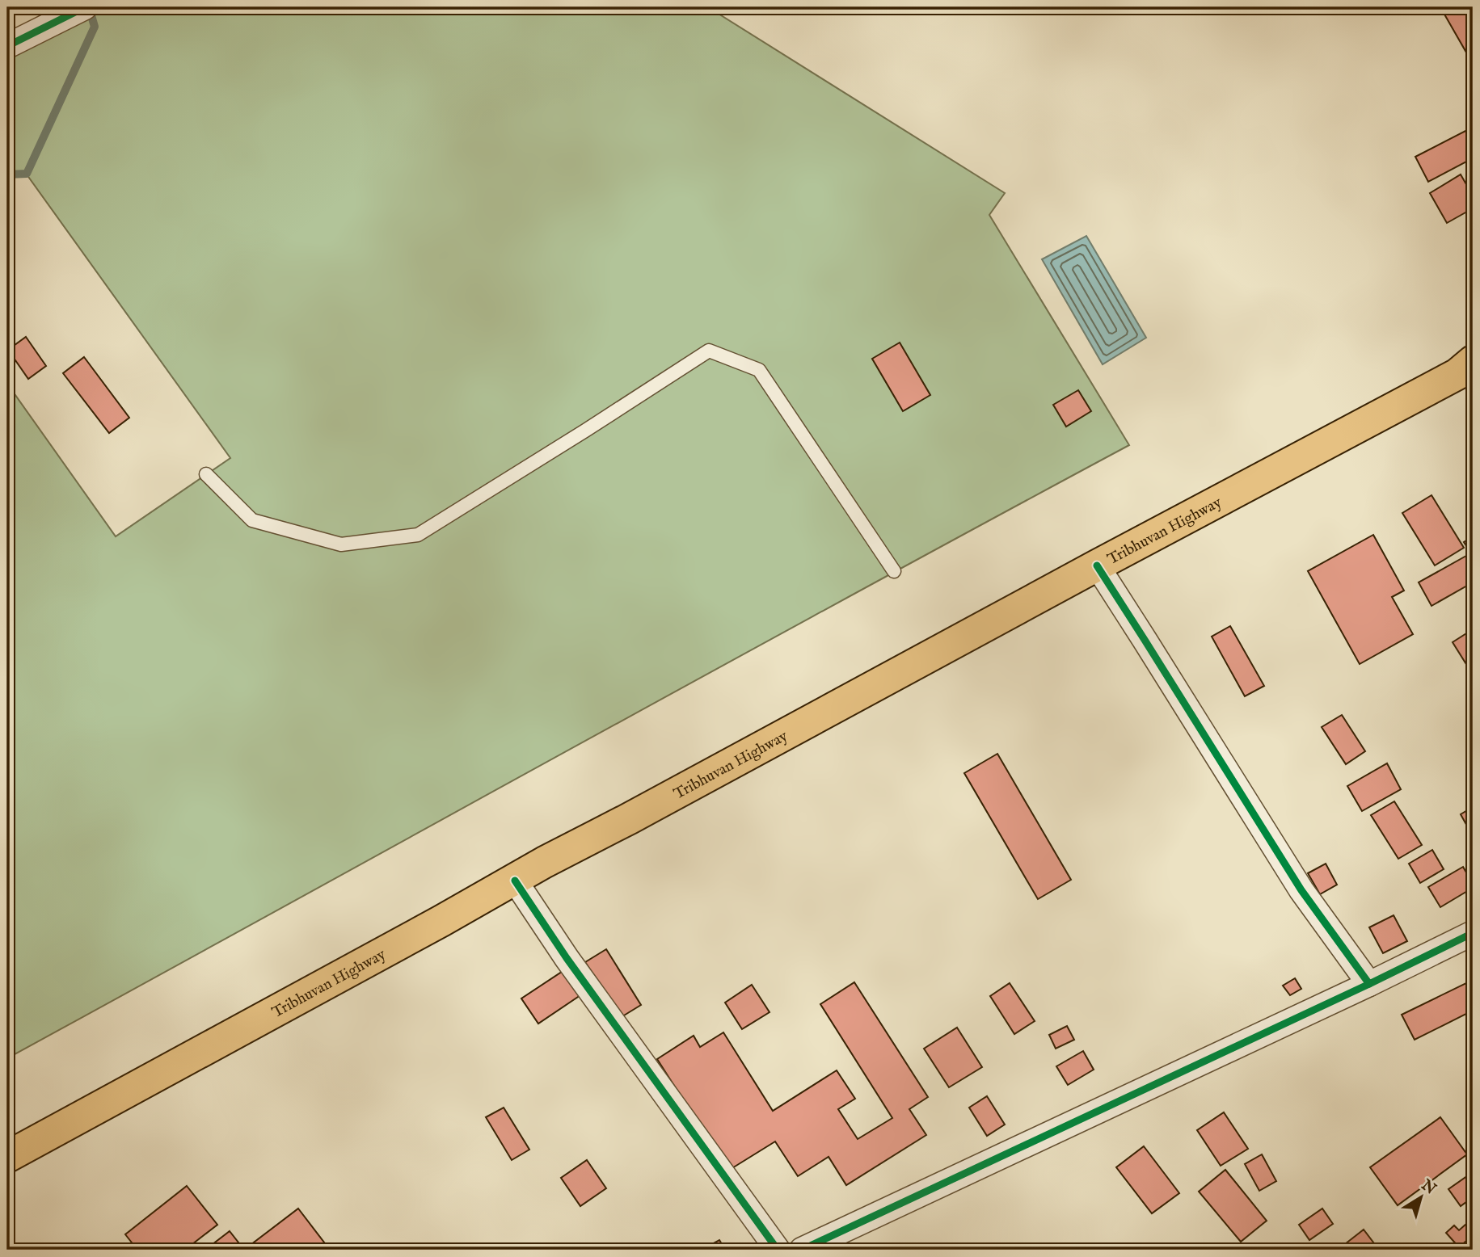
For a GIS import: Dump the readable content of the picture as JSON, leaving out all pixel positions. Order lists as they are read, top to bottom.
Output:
{
  "streets": {
    "highway": ["Tribhuvan Highway"]
  },
  "north": "top right"
}
